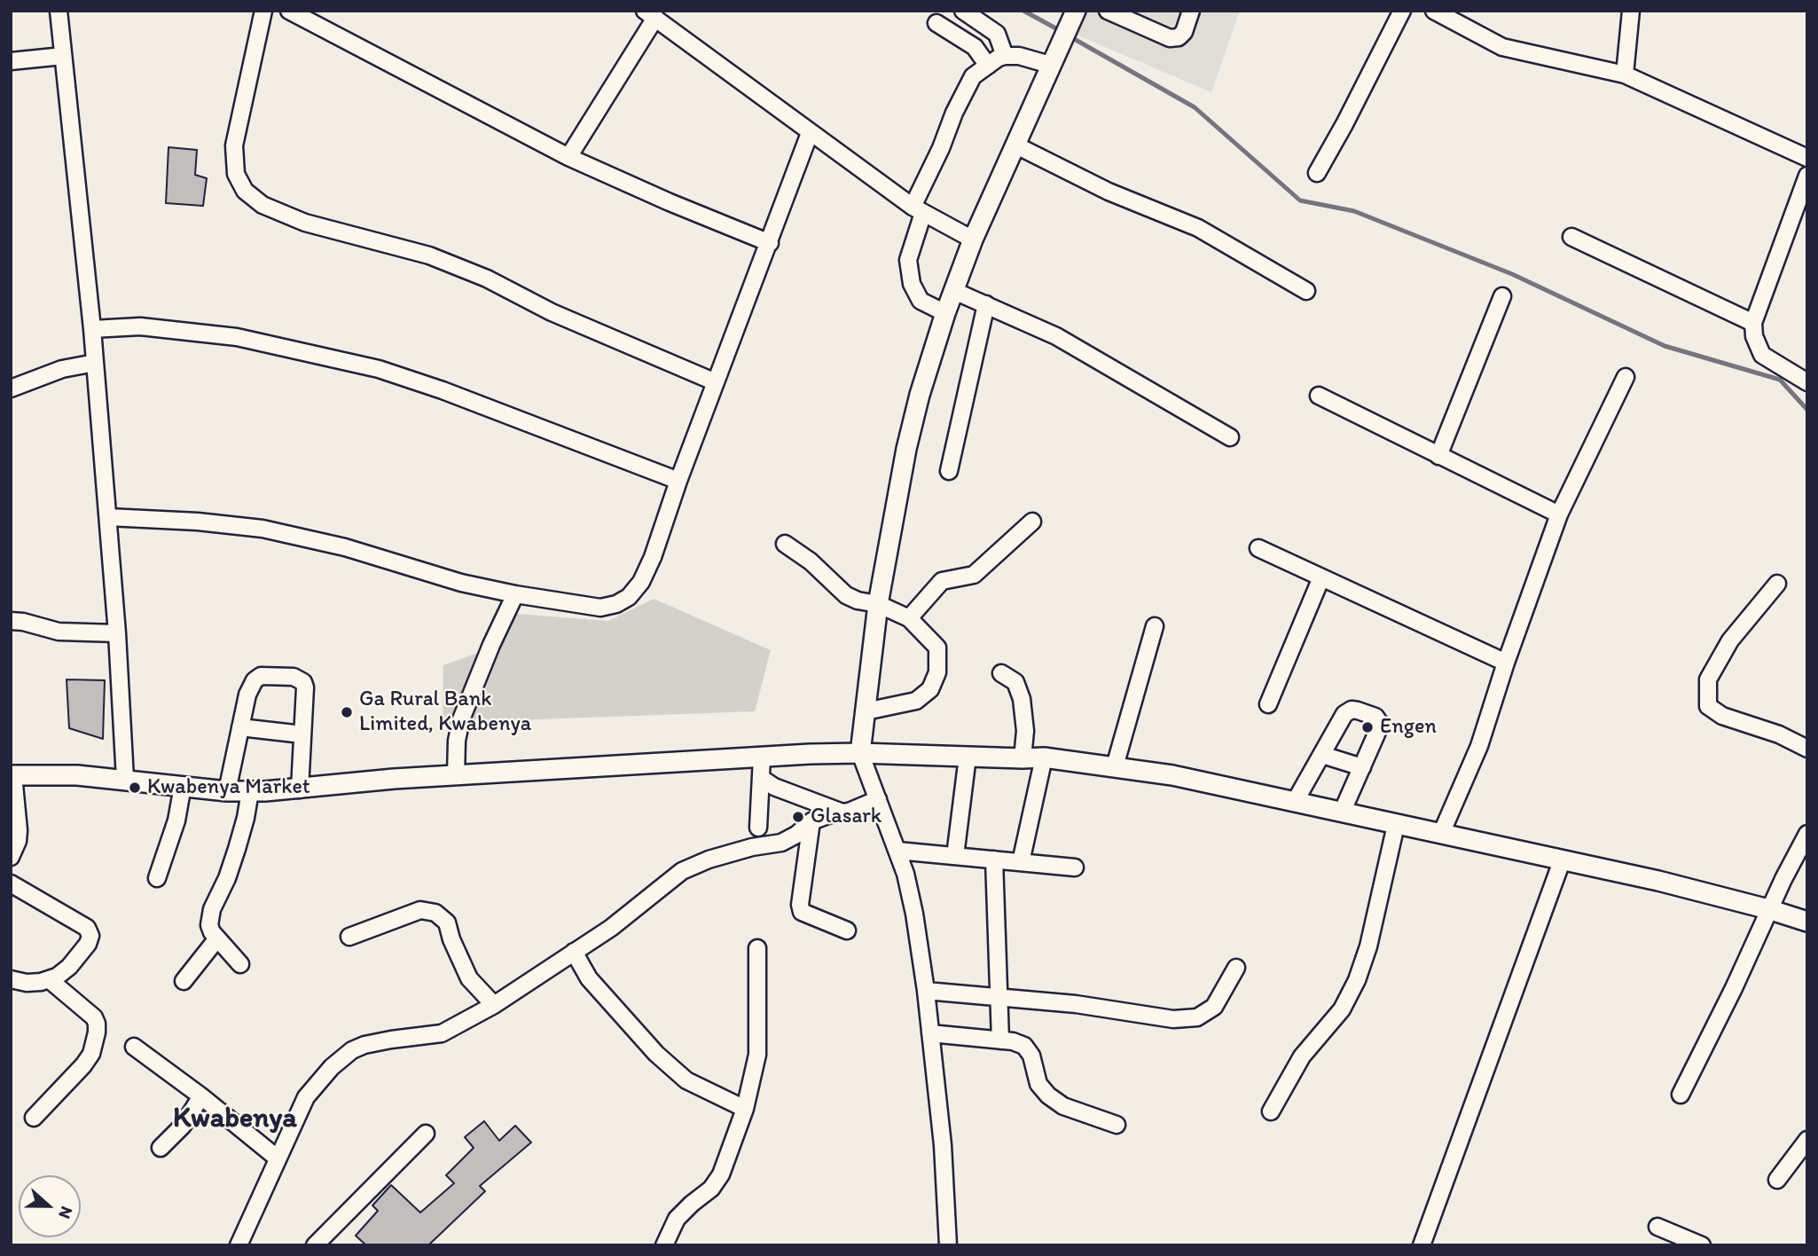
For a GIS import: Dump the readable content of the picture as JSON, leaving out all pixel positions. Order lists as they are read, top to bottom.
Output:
{
  "districts": ["Kwabenya"],
  "places": [
    "Ga Rural Bank Limited, Kwabenya",
    "Engen",
    "Kwabenya Market",
    "Glasark"
  ],
  "north": "right"
}
